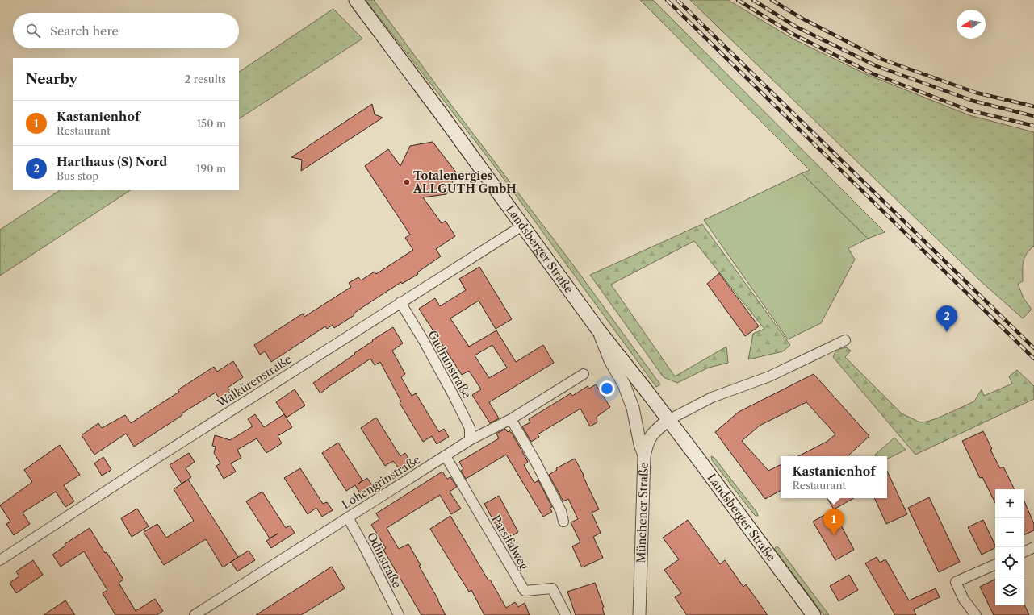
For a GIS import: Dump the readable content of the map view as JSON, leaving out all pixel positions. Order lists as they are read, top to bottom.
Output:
{
  "streets": {
    "main road": ["Landsberger Straße"],
    "street": [
      "Gudrunstraße",
      "Walkürenstraße",
      "Lohengrinstraße",
      "Münchener Straße",
      "Parsifalweg",
      "Odinstraße"
    ]
  },
  "crossings": [
    ["Landsberger Straße", "Walkürenstraße"],
    ["Landsberger Straße", "Münchener Straße"],
    ["Gudrunstraße", "Walkürenstraße"],
    ["Gudrunstraße", "Lohengrinstraße"],
    ["Lohengrinstraße", "Parsifalweg"],
    ["Lohengrinstraße", "Odinstraße"]
  ],
  "places": ["Totalenergies ALLGUTH GmbH"],
  "north": "left",
  "page": {
    "search": "Search here",
    "heading": ["Nearby", "2 results"],
    "list": [
      {
        "mark": "1",
        "name": "Kastanienhof",
        "note": "Restaurant",
        "value": "150 m"
      },
      {
        "mark": "2",
        "name": "Harthaus (S) Nord",
        "note": "Bus stop",
        "value": "190 m"
      }
    ],
    "pins": ["2", "1"],
    "popup": ["Kastanienhof", "Restaurant"],
    "map_buttons": ["+", "−"]
  }
}
